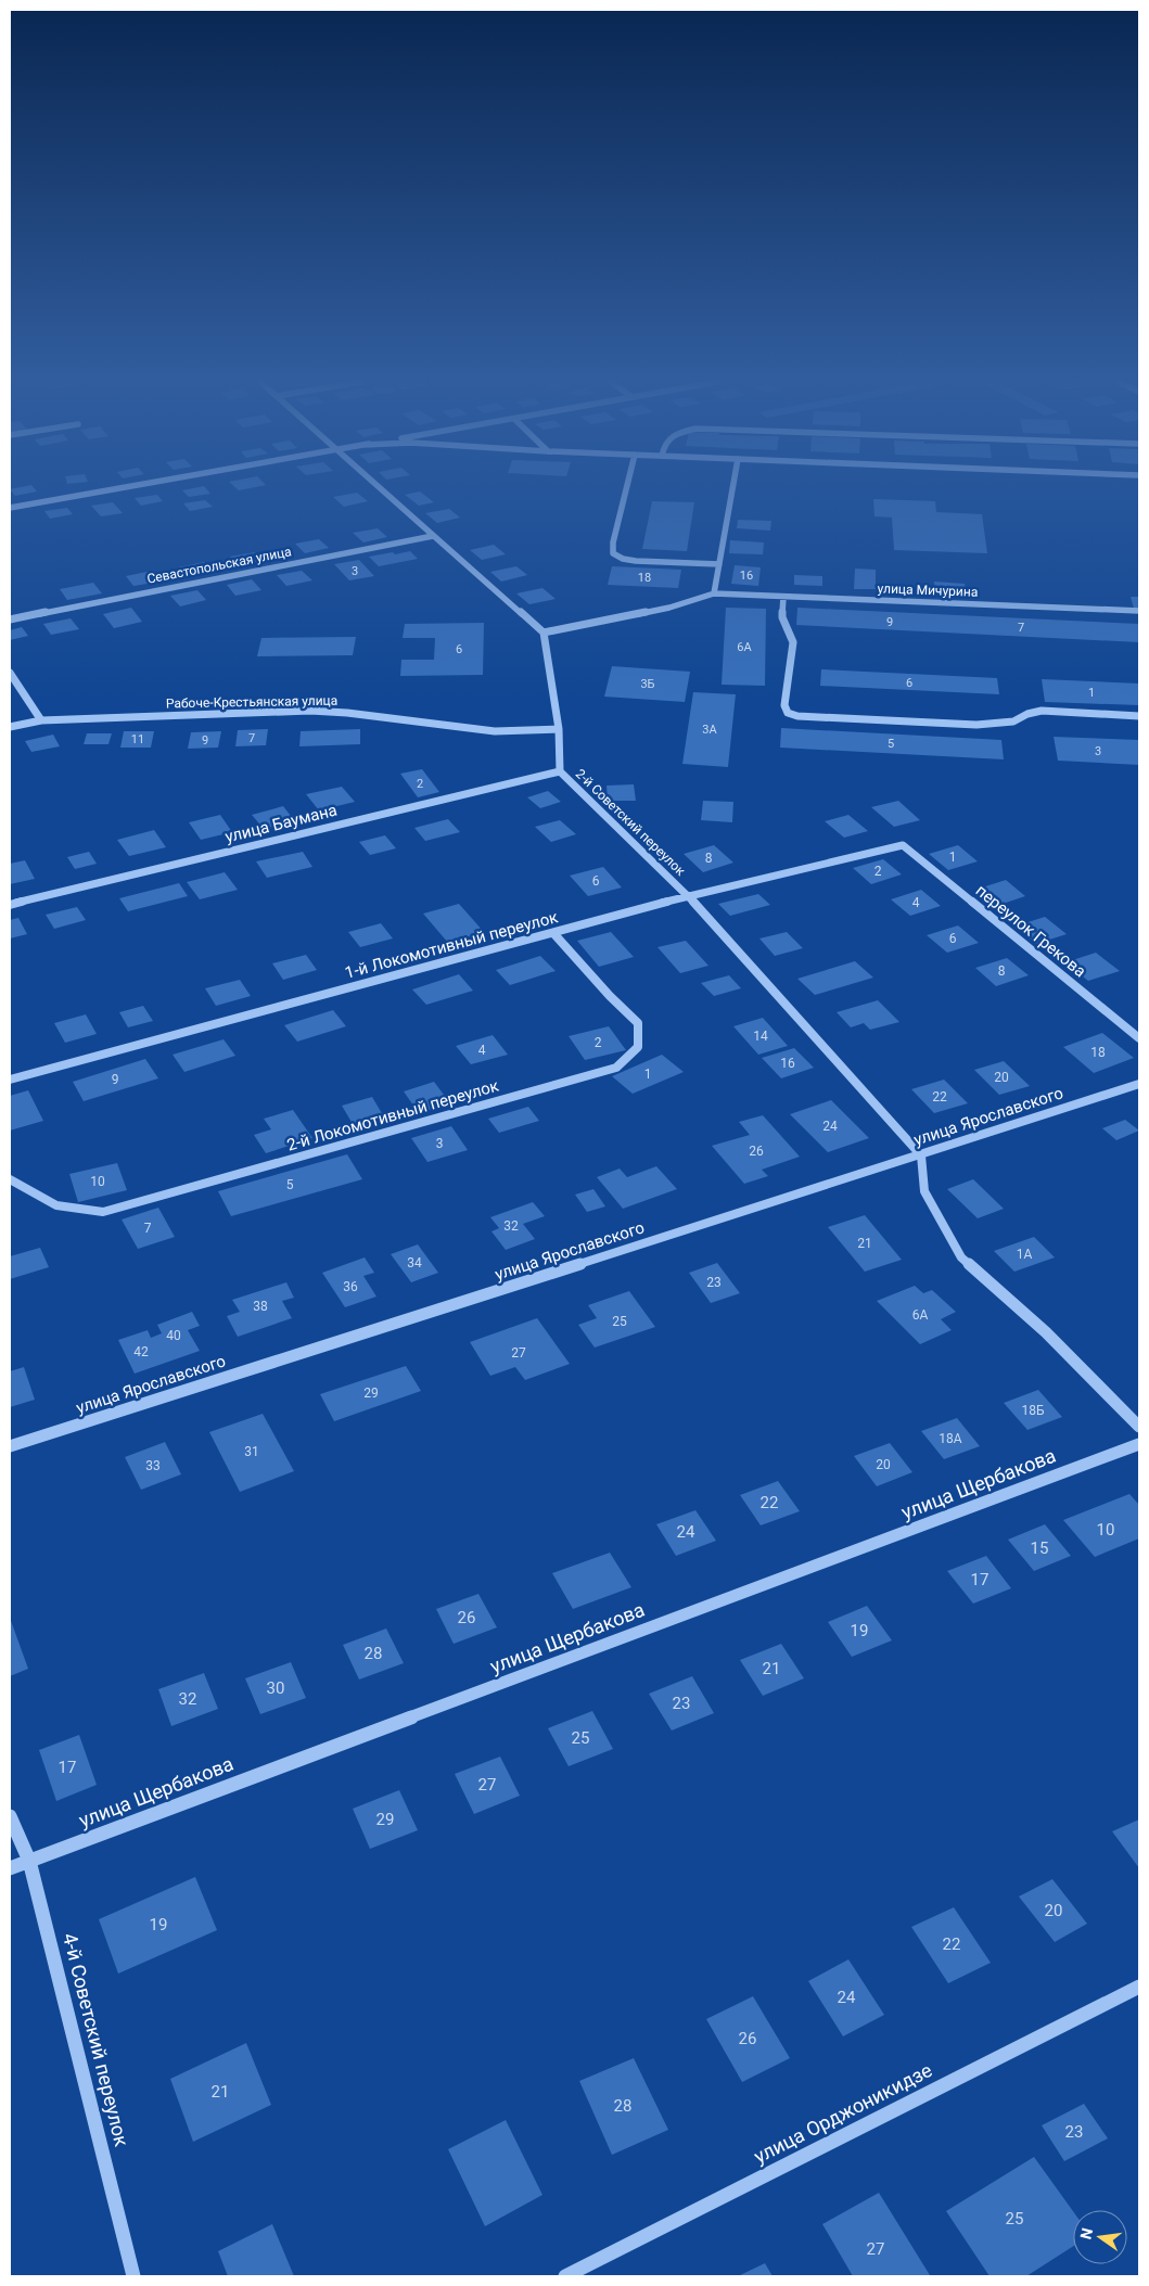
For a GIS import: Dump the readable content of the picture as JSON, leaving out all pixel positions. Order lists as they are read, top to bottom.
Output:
{
  "streets": {
    "street": [
      "Севастопольская улица",
      "улица Мичурина",
      "Рабоче-Крестьянская улица",
      "2-й Советский переулок",
      "улица Баумана",
      "переулок Грекова",
      "1-й Локомотивный переулок",
      "2-й Локомотивный переулок",
      "улица Ярославского",
      "улица Щербакова",
      "4-й Советский переулок",
      "улица Орджоникидзе"
    ]
  },
  "crossings": [
    ["Рабоче-Крестьянская улица", "2-й Советский переулок"],
    ["2-й Советский переулок", "улица Баумана"],
    ["2-й Советский переулок", "1-й Локомотивный переулок"],
    ["2-й Советский переулок", "улица Ярославского"],
    ["переулок Грекова", "1-й Локомотивный переулок"],
    ["1-й Локомотивный переулок", "2-й Локомотивный переулок"],
    ["улица Щербакова", "4-й Советский переулок"]
  ],
  "house_numbers": [
    "3",
    "16",
    "18",
    "9",
    "7",
    "6А",
    "6",
    "6",
    "3Б",
    "1",
    "3А",
    "7",
    "11",
    "9",
    "5",
    "3",
    "2",
    "1",
    "8",
    "2",
    "6",
    "4",
    "6",
    "8",
    "14",
    "2",
    "4",
    "18",
    "16",
    "1",
    "20",
    "9",
    "22",
    "24",
    "3",
    "26",
    "10",
    "5",
    "32",
    "7",
    "21",
    "1А",
    "34",
    "23",
    "36",
    "38",
    "6А",
    "25",
    "40",
    "42",
    "27",
    "29",
    "18Б",
    "18А",
    "31",
    "20",
    "33",
    "22",
    "10",
    "24",
    "15",
    "17",
    "26",
    "19",
    "28",
    "21",
    "30",
    "32",
    "23",
    "25",
    "17",
    "27",
    "29",
    "20",
    "19",
    "22",
    "24",
    "26",
    "21",
    "28",
    "23",
    "25",
    "27"
  ],
  "north": "left"
}
